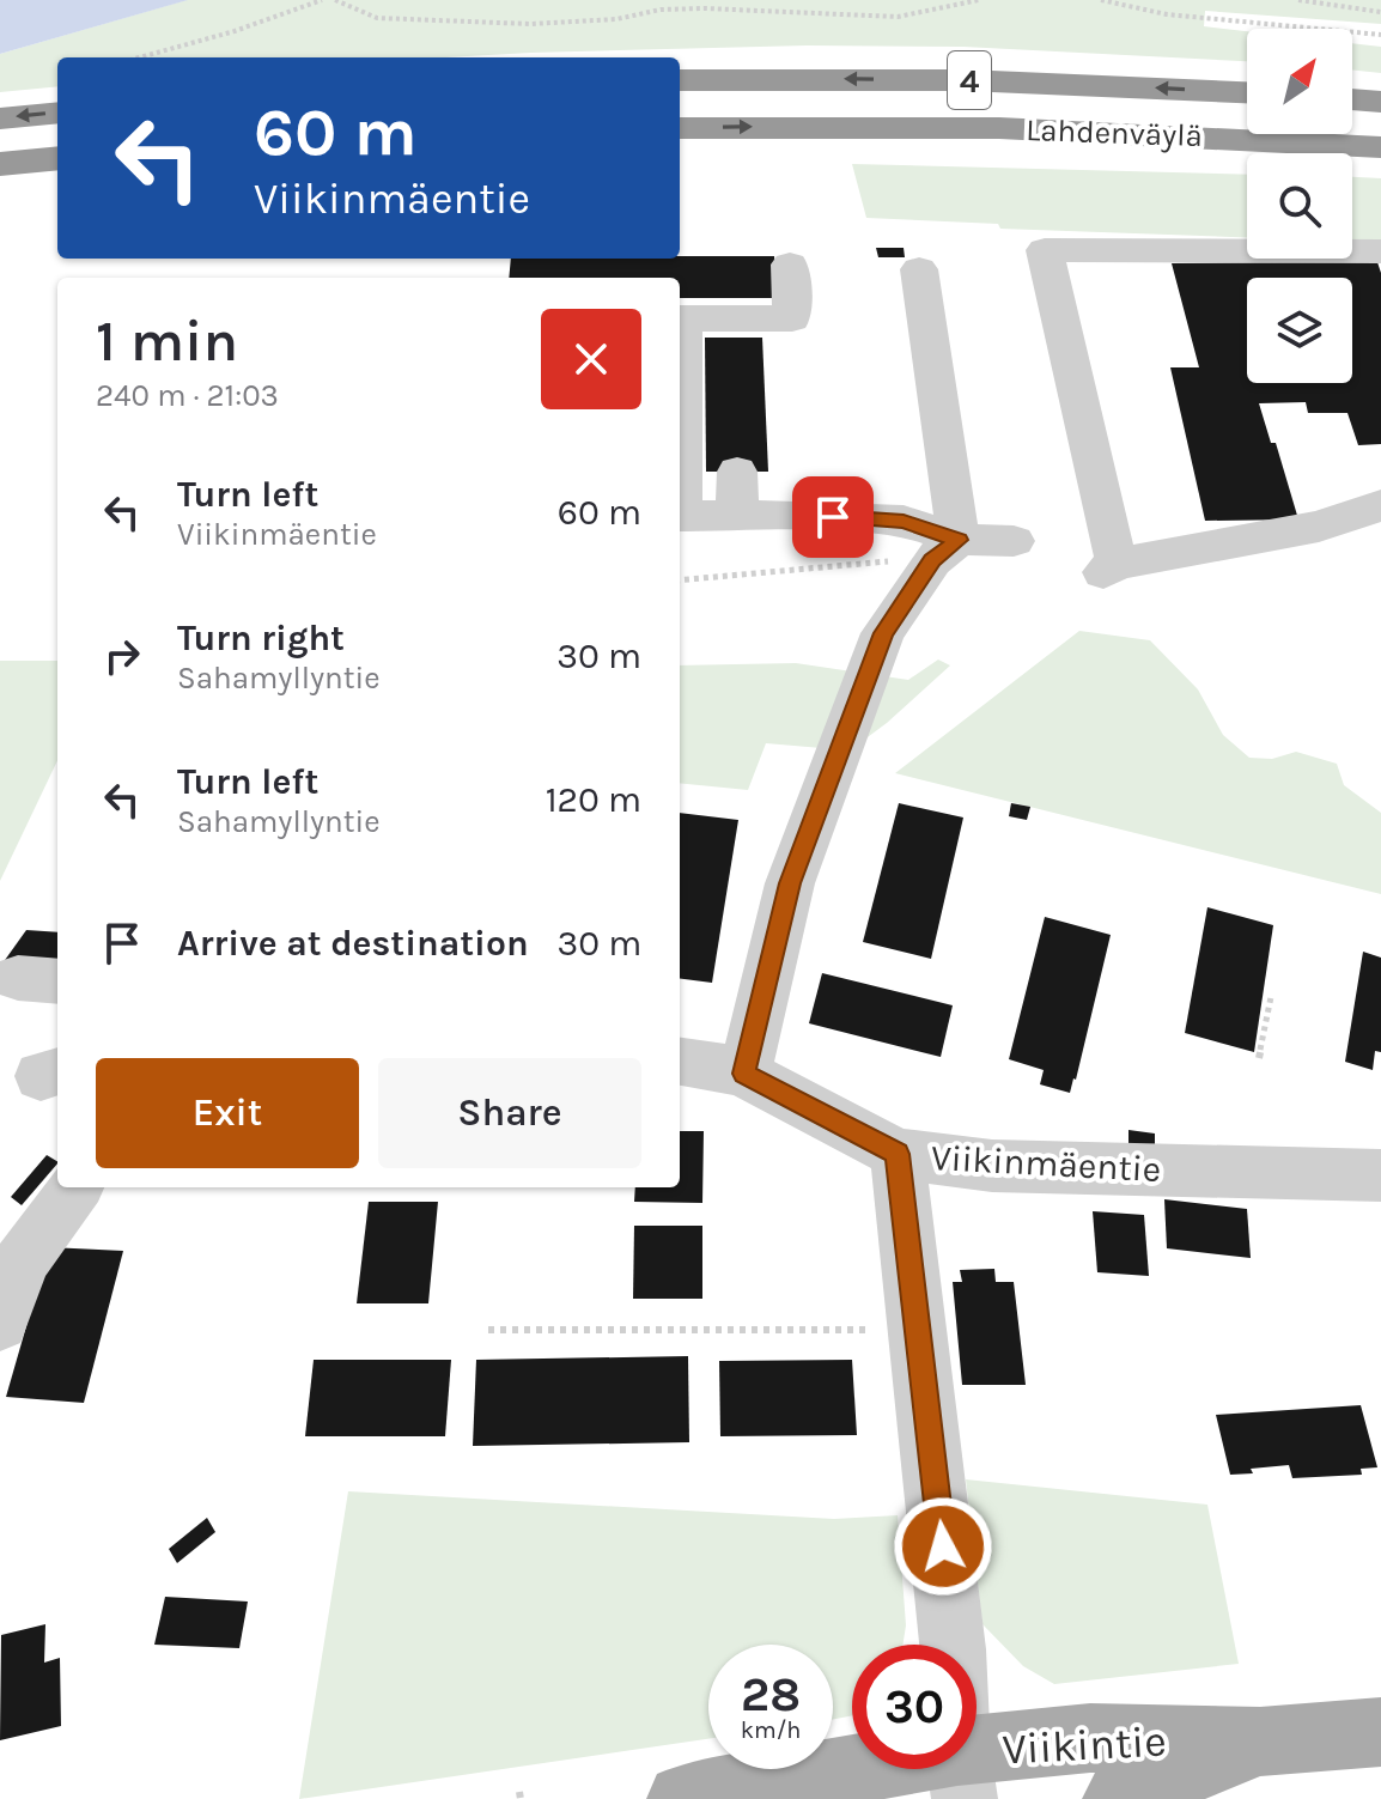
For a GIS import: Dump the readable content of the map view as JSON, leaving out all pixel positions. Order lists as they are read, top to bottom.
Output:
{
  "streets": {
    "highway": ["4", "Lahdenväylä"],
    "main road": ["Viikintie"],
    "street": ["Viikinmäentie"]
  },
  "north": "top right",
  "page": {
    "turn": ["60 m", "Viikinmäentie"],
    "heading": ["1 min", "240 m · 21:03"],
    "list": [
      {
        "name": "Turn left",
        "note": "Viikinmäentie",
        "value": "60 m"
      },
      {
        "name": "Turn right",
        "note": "Sahamyllyntie",
        "value": "30 m"
      },
      {
        "name": "Turn left",
        "note": "Sahamyllyntie",
        "value": "120 m"
      },
      {
        "name": "Arrive at destination",
        "value": "30 m"
      }
    ],
    "buttons": ["Exit", "Share"],
    "speed": "28 km/h",
    "limit": "30"
  }
}
